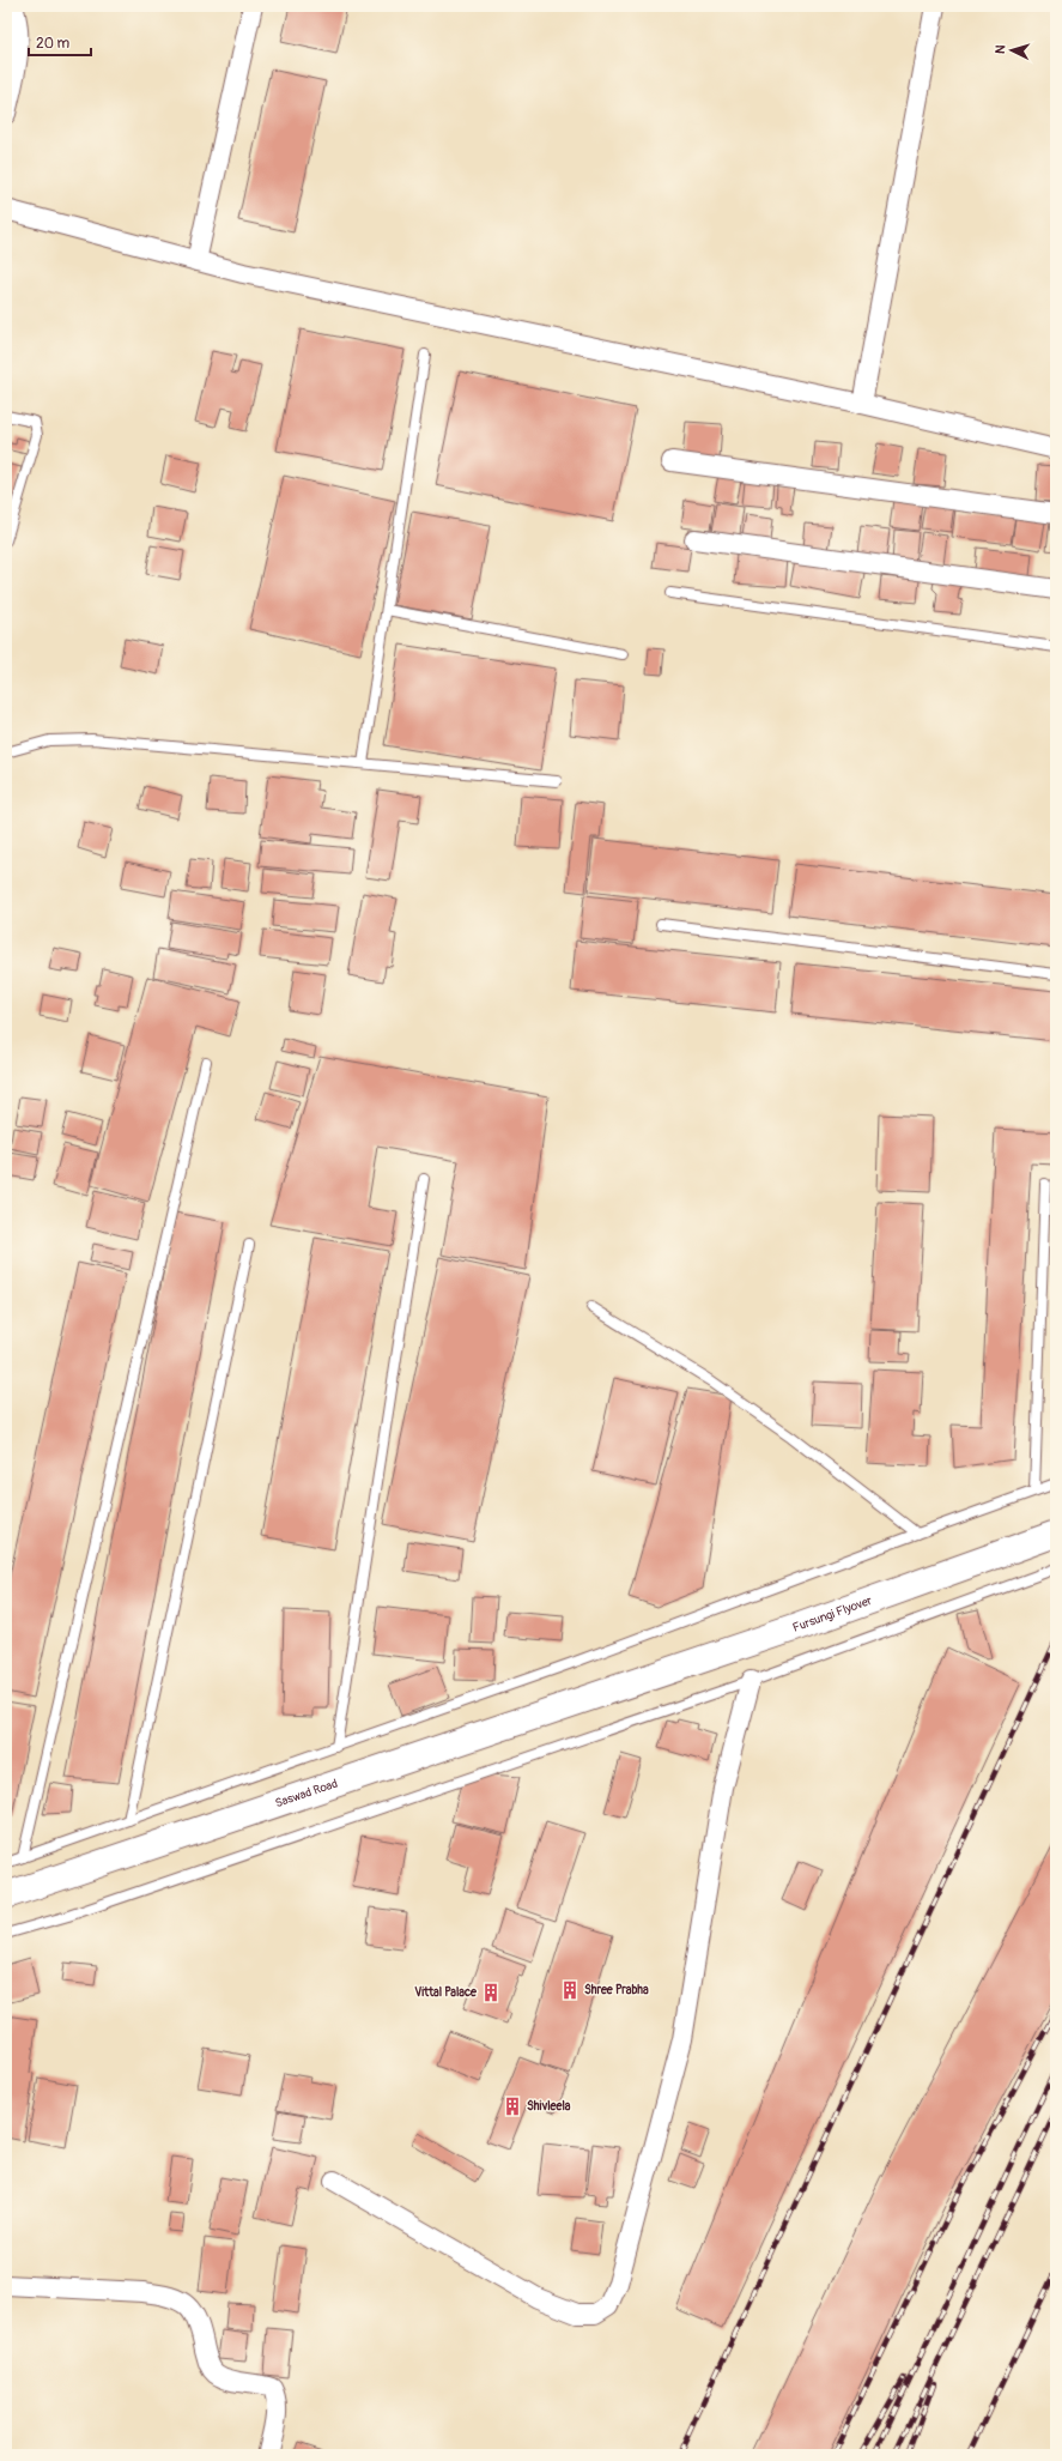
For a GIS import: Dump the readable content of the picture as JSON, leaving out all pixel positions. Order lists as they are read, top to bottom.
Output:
{
  "streets": {
    "highway": ["Fursungi Flyover", "Saswad Road"]
  },
  "crossings": [
    ["Fursungi Flyover", "Saswad Road"]
  ],
  "places": {
    "building": ["Shree Prabha", "Vittal Palace", "Shivleela"]
  },
  "scale_bar": "20 m",
  "north": "left"
}
